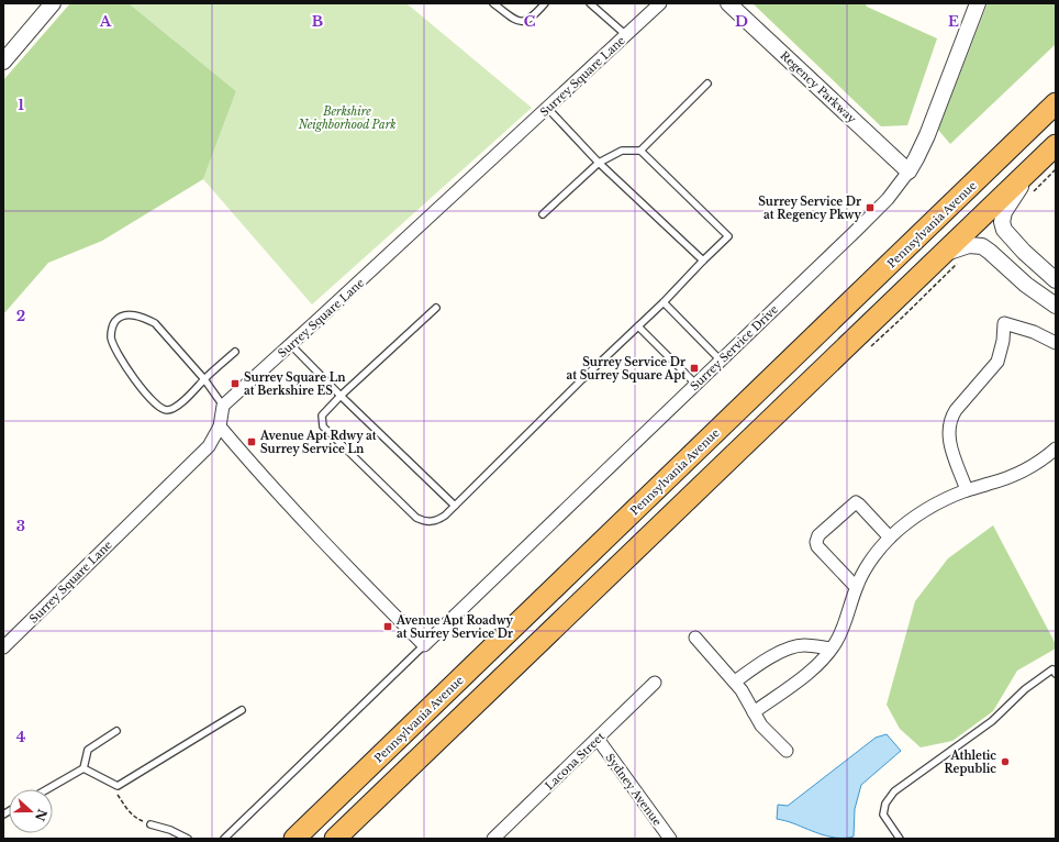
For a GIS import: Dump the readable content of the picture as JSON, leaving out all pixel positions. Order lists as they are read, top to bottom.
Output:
{
  "streets": {
    "highway": ["Pennsylvania Avenue"],
    "street": [
      "Surrey Square Lane",
      "Regency Parkway",
      "Surrey Service Drive",
      "Lacona Street",
      "Sydney Avenue"
    ]
  },
  "crossings": [
    ["Regency Parkway", "Surrey Service Drive"],
    ["Lacona Street", "Sydney Avenue"]
  ],
  "parks": ["Berkshire Neighborhood Park"],
  "places": {
    "transit": [
      "Surrey Service Dr at Regency Pkwy",
      "Surrey Service Dr at Surrey Square Apt",
      "Surrey Square Ln at Berkshire ES",
      "Avenue Apt Rdwy at Surrey Service Ln",
      "Avenue Apt Roadwy at Surrey Service Dr"
    ],
    "other": ["Athletic Republic"]
  },
  "north": "right",
  "grid": {
    "columns": [
      "A",
      "B",
      "C",
      "D",
      "E"
    ],
    "rows": [
      "1",
      "2",
      "3",
      "4"
    ]
  }
}
